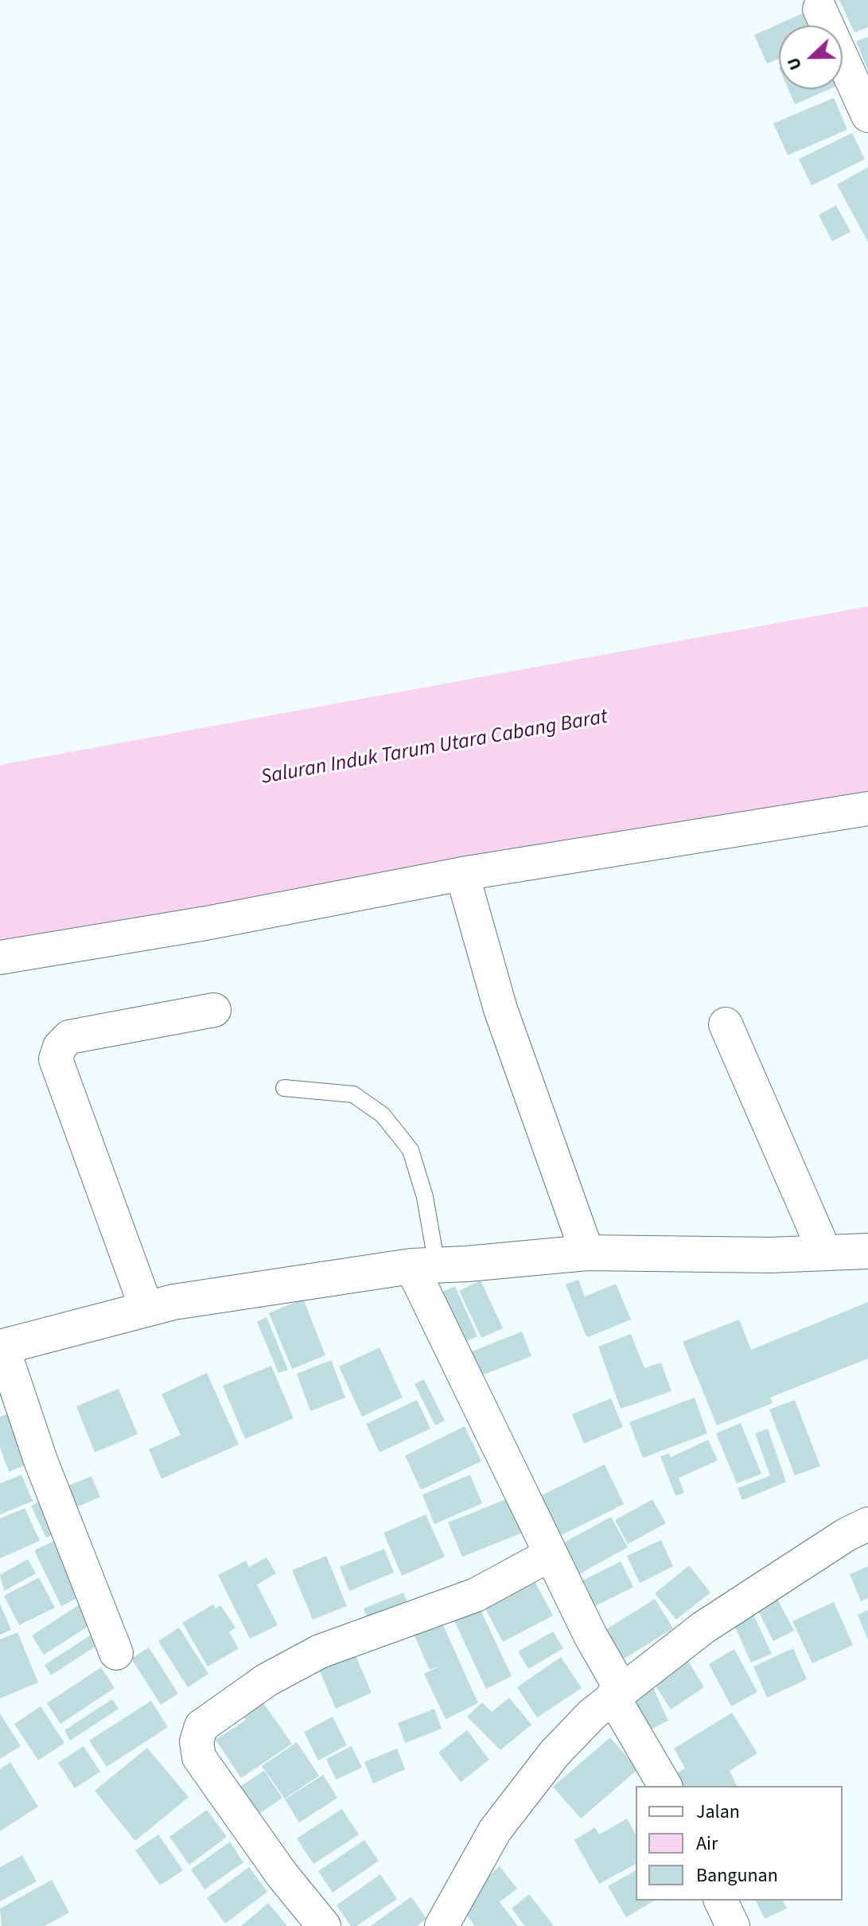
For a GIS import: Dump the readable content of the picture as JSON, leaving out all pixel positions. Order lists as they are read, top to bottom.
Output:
{
  "water": ["Saluran Induk Tarum Utara Cabang Barat"],
  "legend": ["Jalan", "Air", "Bangunan"],
  "north": "left"
}
